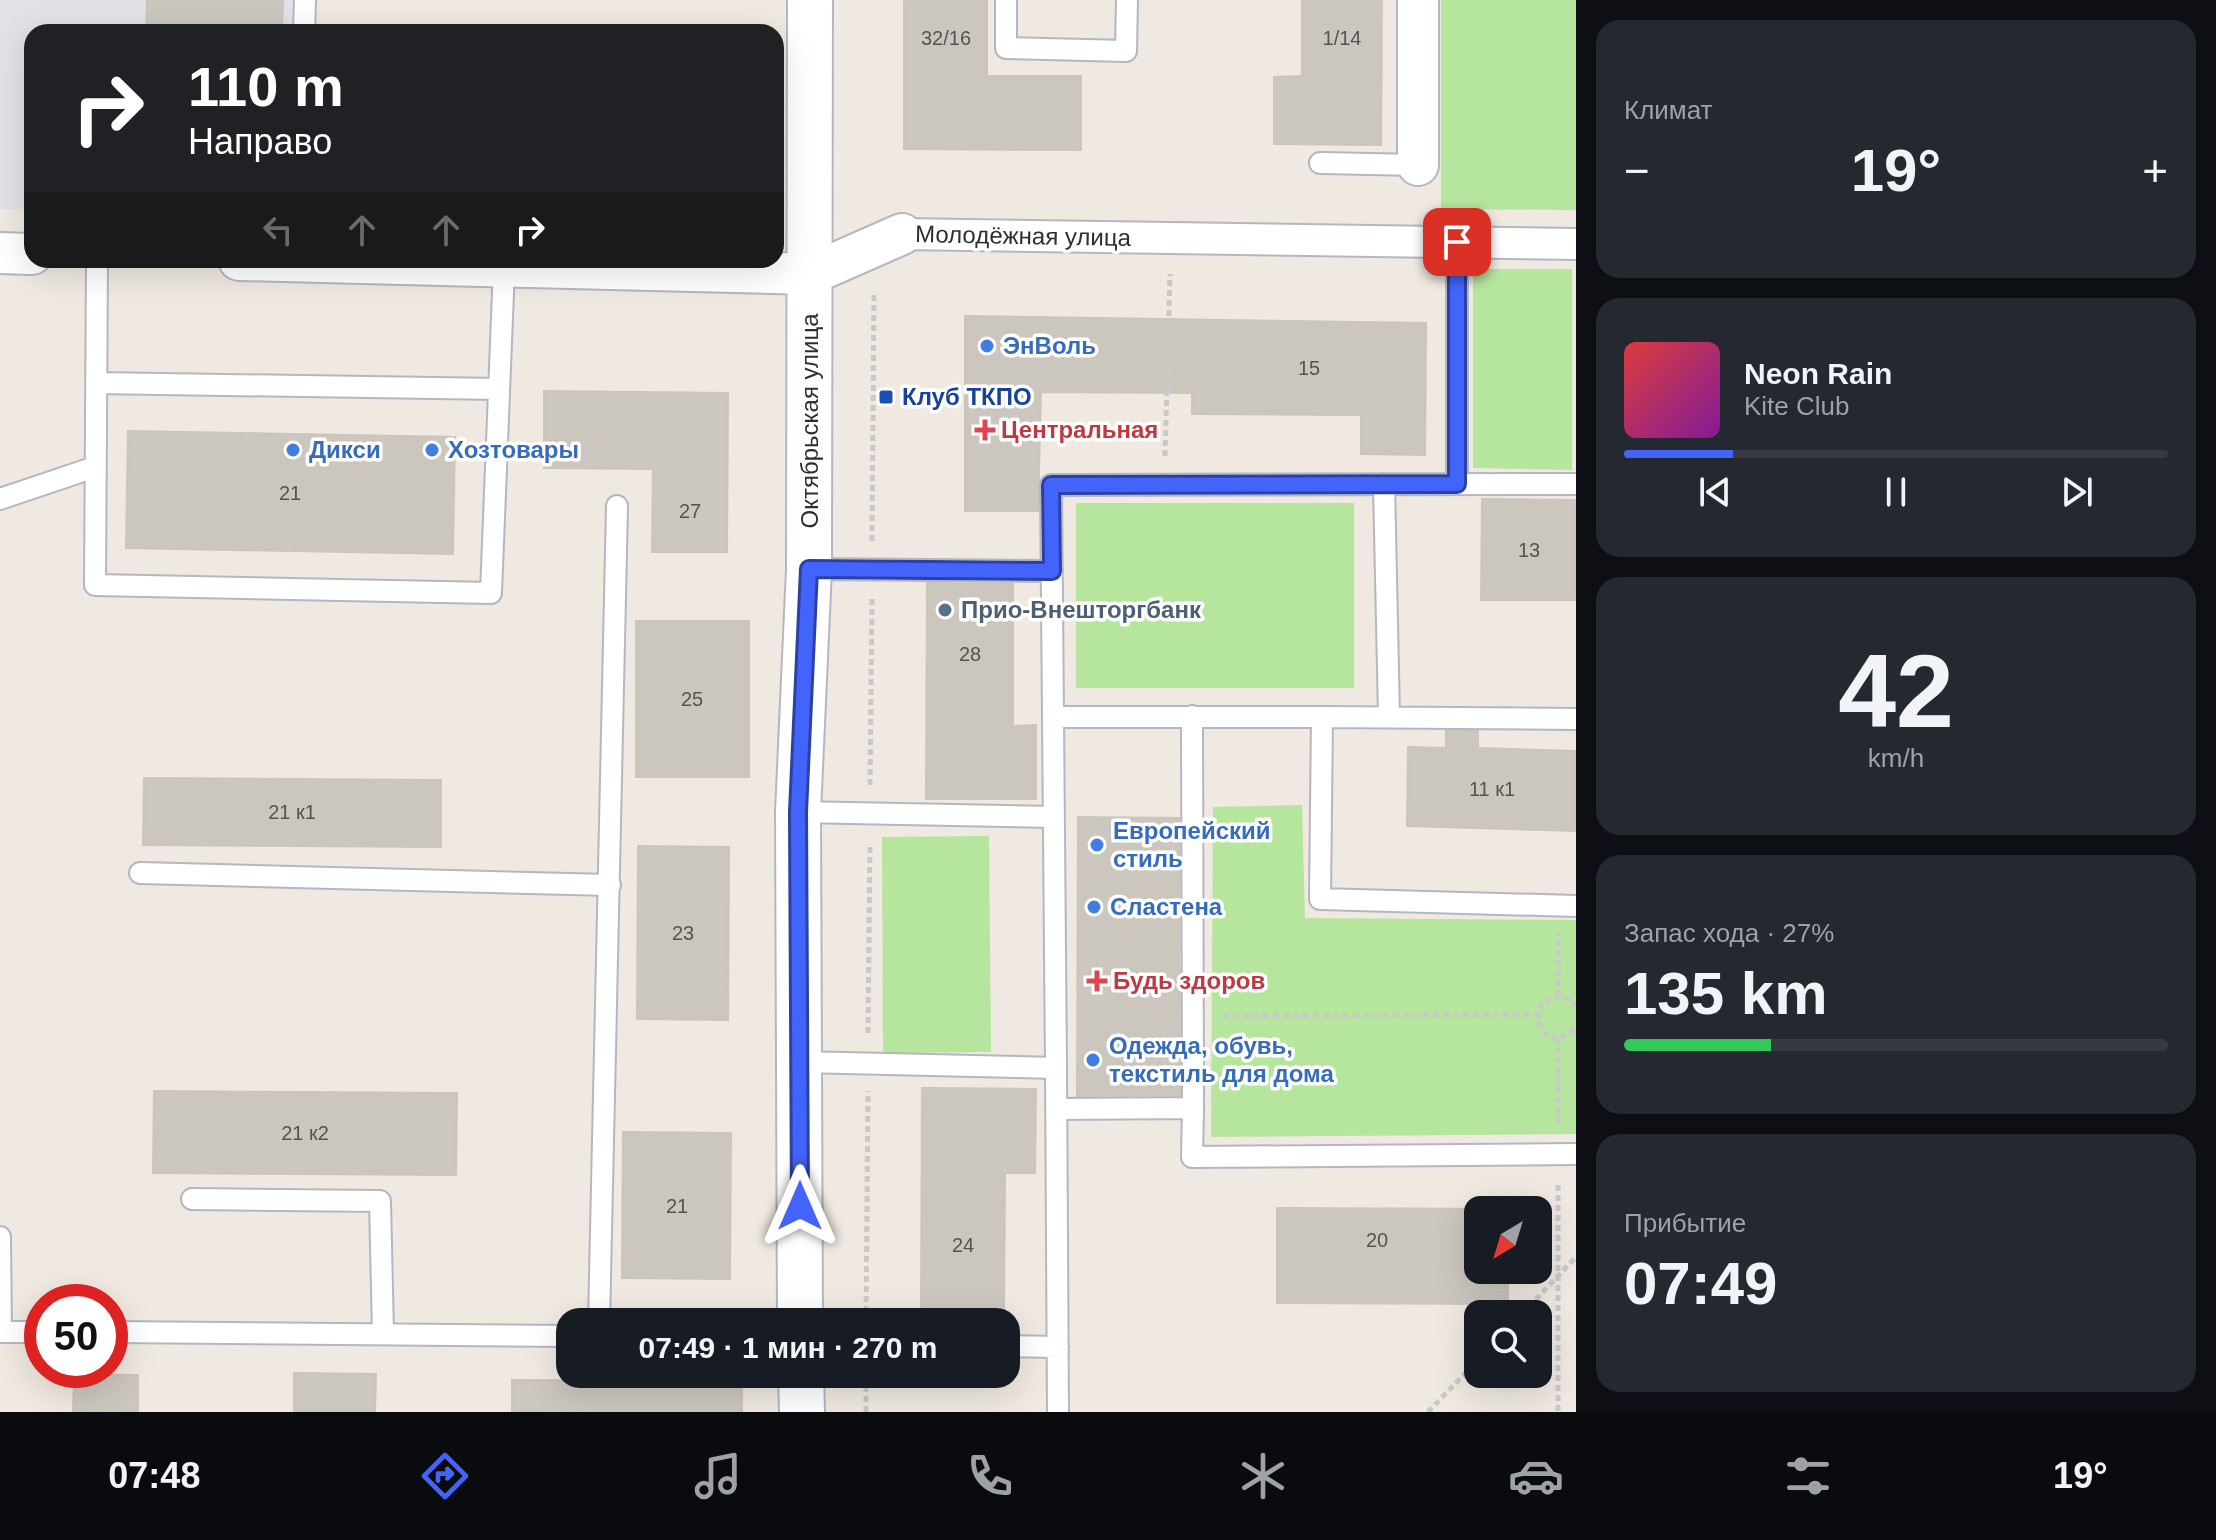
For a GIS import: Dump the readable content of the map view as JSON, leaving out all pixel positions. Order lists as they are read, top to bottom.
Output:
{
  "streets": {
    "main road": ["Октябрьская улица"],
    "street": ["Молодёжная улица"]
  },
  "crossings": [
    ["Молодёжная улица", "Октябрьская улица"]
  ],
  "places": {
    "other": [
      "ЭнВоль",
      "Дикси",
      "Хозтовары",
      "Прио-Внешторгбанк",
      "Европейский стиль",
      "Сластена",
      "Одежда, обувь, текстиль для дома"
    ],
    "transit": ["Клуб ТКПО"],
    "health": ["Центральная", "Будь здоров"]
  },
  "house_numbers": [
    "32/16",
    "1/14",
    "15",
    "21",
    "27",
    "13",
    "28",
    "25",
    "11 к1",
    "21 к1",
    "23",
    "21 к2",
    "21",
    "20",
    "24"
  ],
  "north": "bottom left",
  "page": {
    "tile": [
      "Климат",
      ["42", "km/h"],
      ["Запас хода · 27%", "135 km"],
      ["Прибытие", "07:49"]
    ],
    "turn": ["110 m", "Направо"],
    "heat": ["−", "19°", "+"],
    "song": ["Neon Rain", "Kite Club"],
    "limit": "50",
    "trip": "07:49 · 1 мин · 270 m",
    "tabs": ["07:48", "19°"]
  }
}
